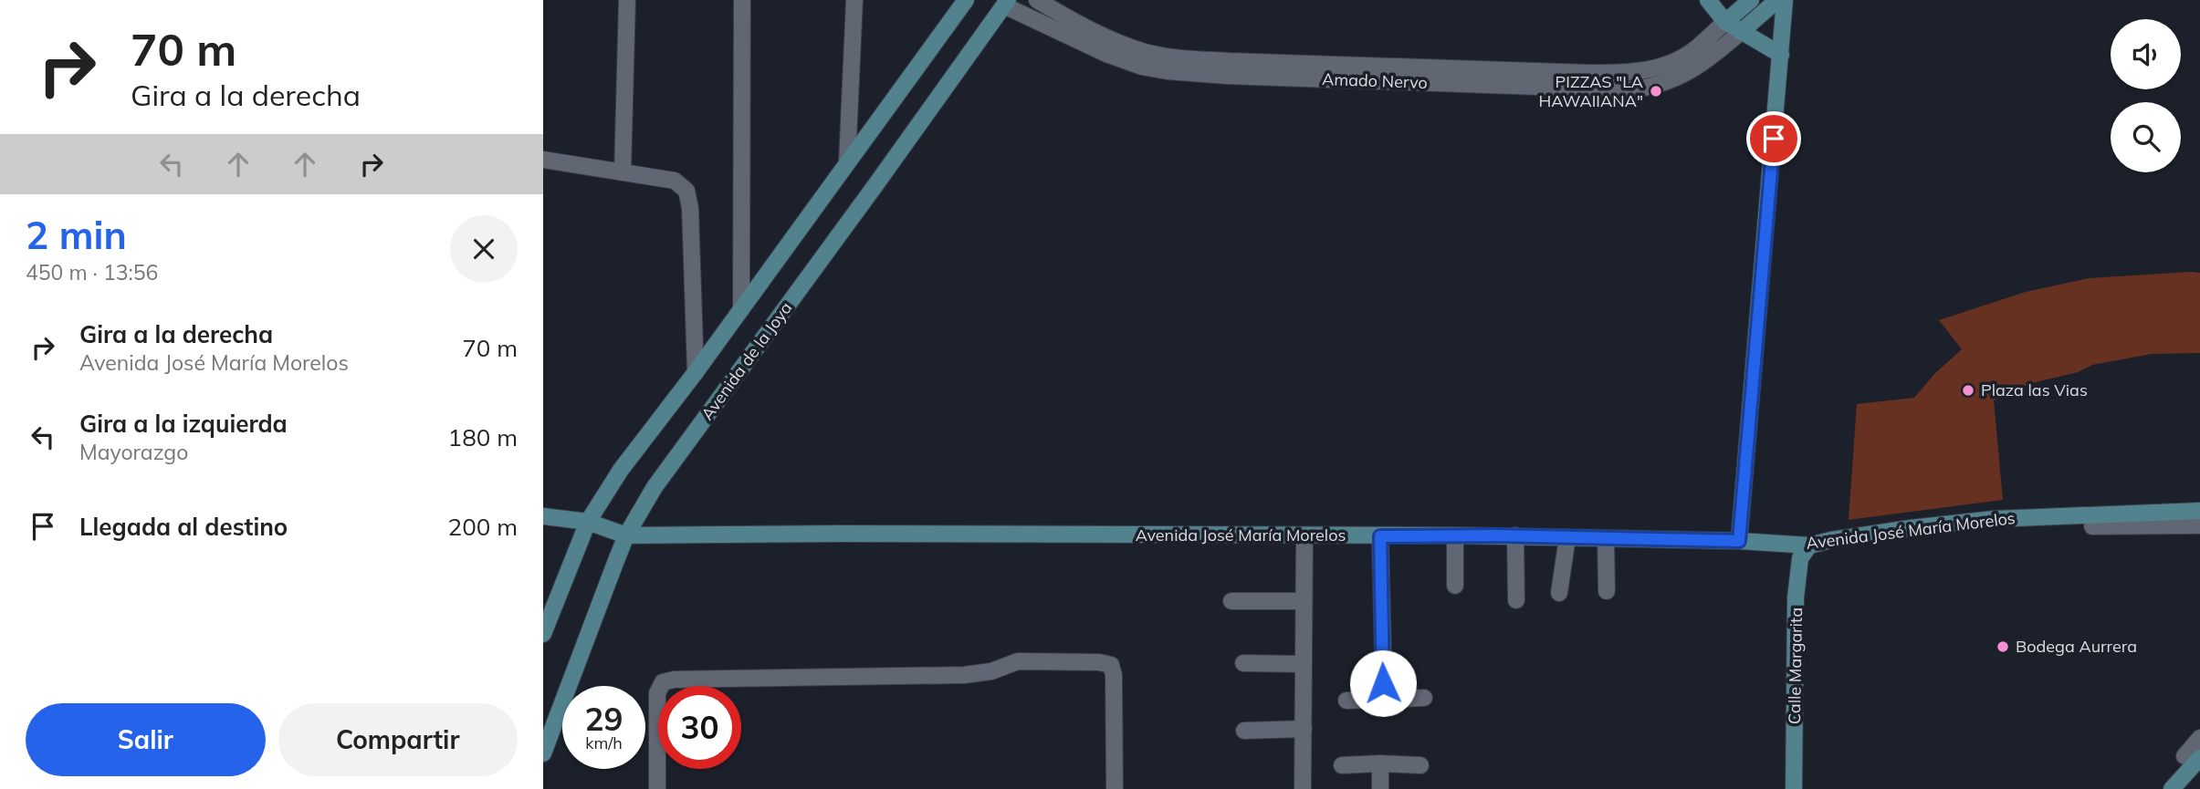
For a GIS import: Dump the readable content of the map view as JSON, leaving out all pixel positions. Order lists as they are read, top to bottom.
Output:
{
  "streets": {
    "main road": ["Avenida de la Joya", "Avenida José María Morelos", "Calle Margarita"],
    "street": ["Amado Nervo"]
  },
  "crossings": [
    ["Amado Nervo", "Avenida de la Joya"],
    ["Avenida de la Joya", "Avenida José María Morelos"],
    ["Avenida José María Morelos", "Calle Margarita"]
  ],
  "places": ["PIZZAS \"LA HAWAIIANA\"", "Plaza las Vias", "Bodega Aurrera"],
  "page": {
    "turn": ["70 m", "Gira a la derecha"],
    "heading": ["2 min", "450 m · 13:56"],
    "list": [
      {
        "name": "Gira a la derecha",
        "note": "Avenida José María Morelos",
        "value": "70 m"
      },
      {
        "name": "Gira a la izquierda",
        "note": "Mayorazgo",
        "value": "180 m"
      },
      {
        "name": "Llegada al destino",
        "value": "200 m"
      }
    ],
    "speed": "29 km/h",
    "limit": "30",
    "buttons": ["Salir", "Compartir"]
  }
}
